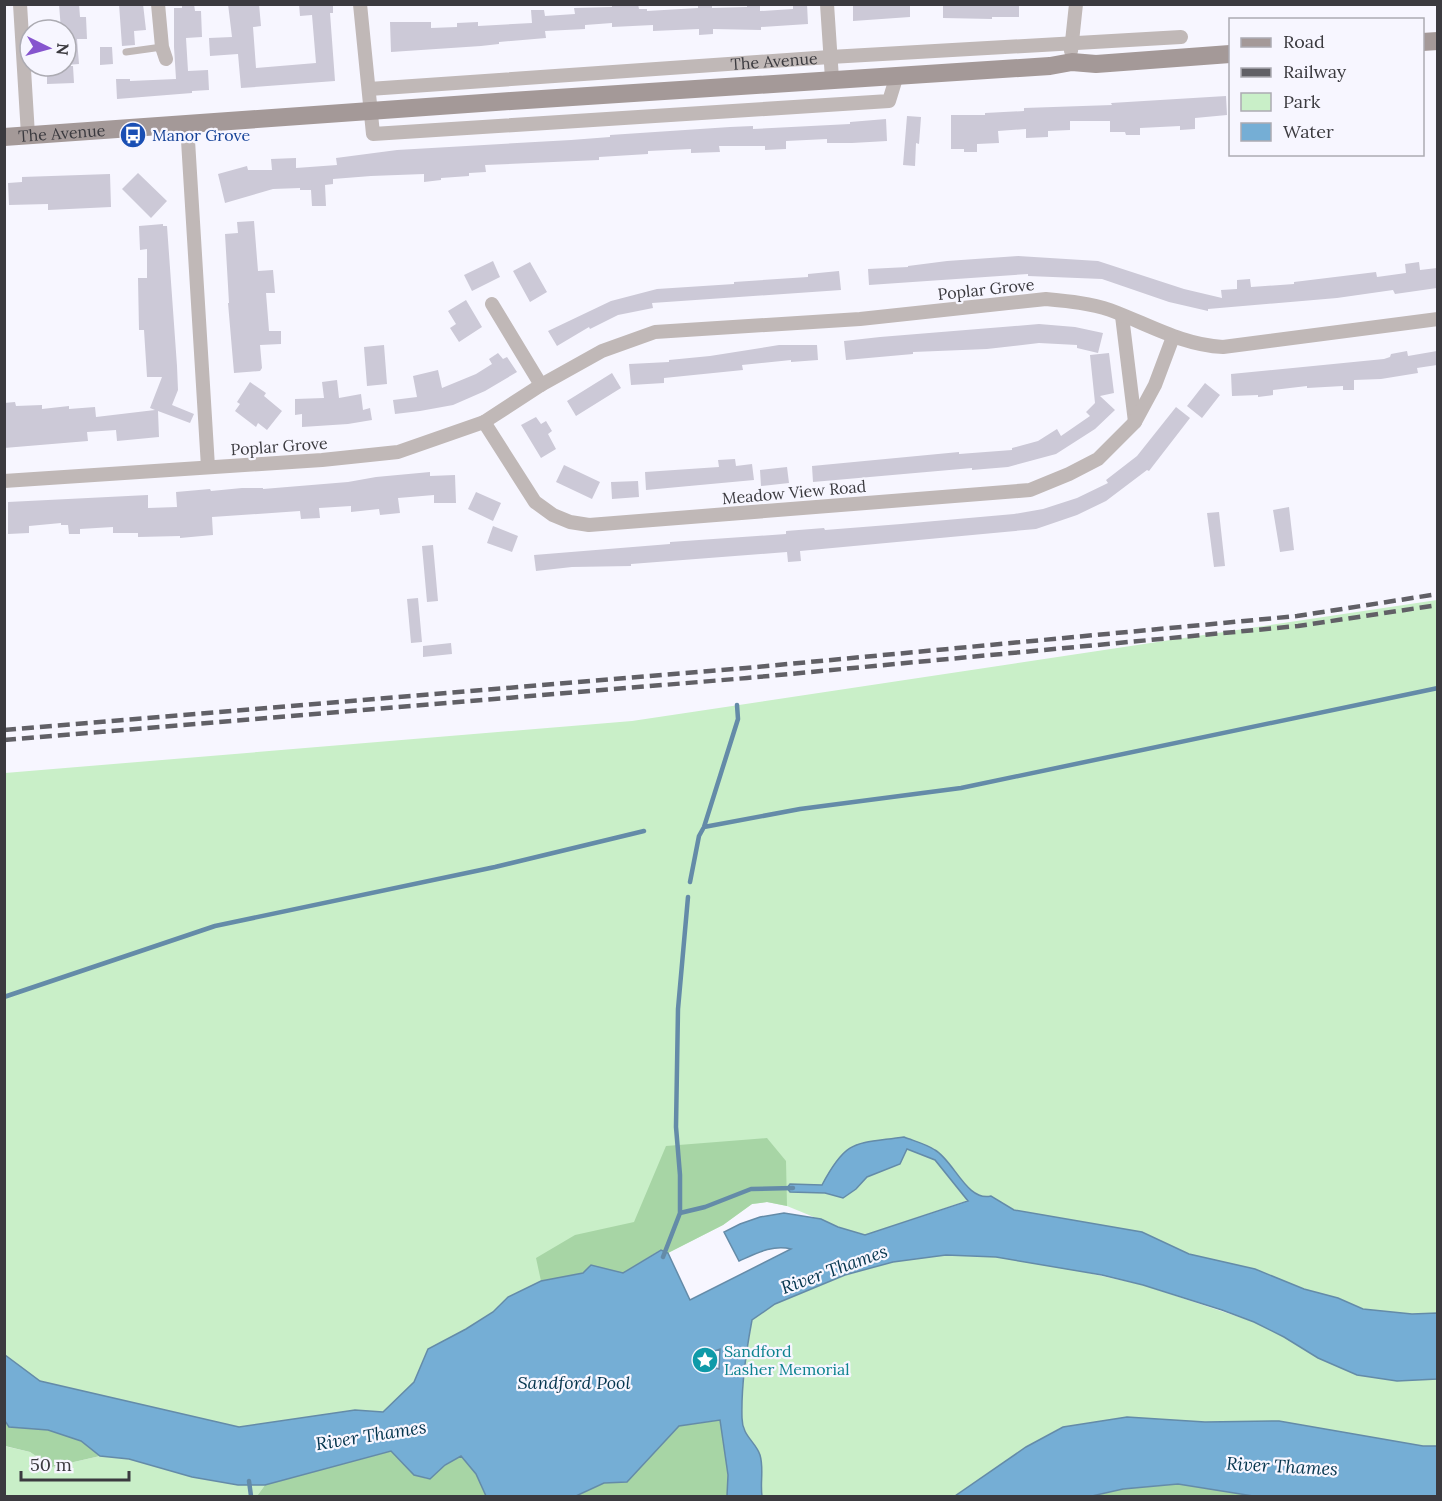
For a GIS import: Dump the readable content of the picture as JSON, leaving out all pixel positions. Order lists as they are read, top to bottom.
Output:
{
  "streets": {
    "street": ["The Avenue", "Poplar Grove", "Meadow View Road"]
  },
  "crossings": [
    ["Poplar Grove", "Meadow View Road"]
  ],
  "water": ["River Thames", "Sandford Pool"],
  "places": {
    "bus stop": ["Manor Grove"],
    "place": ["Sandford Lasher Memorial"]
  },
  "legend": [
    "Road",
    "Railway",
    "Park",
    "Water"
  ],
  "scale_bar": "50 m",
  "north": "right"
}
